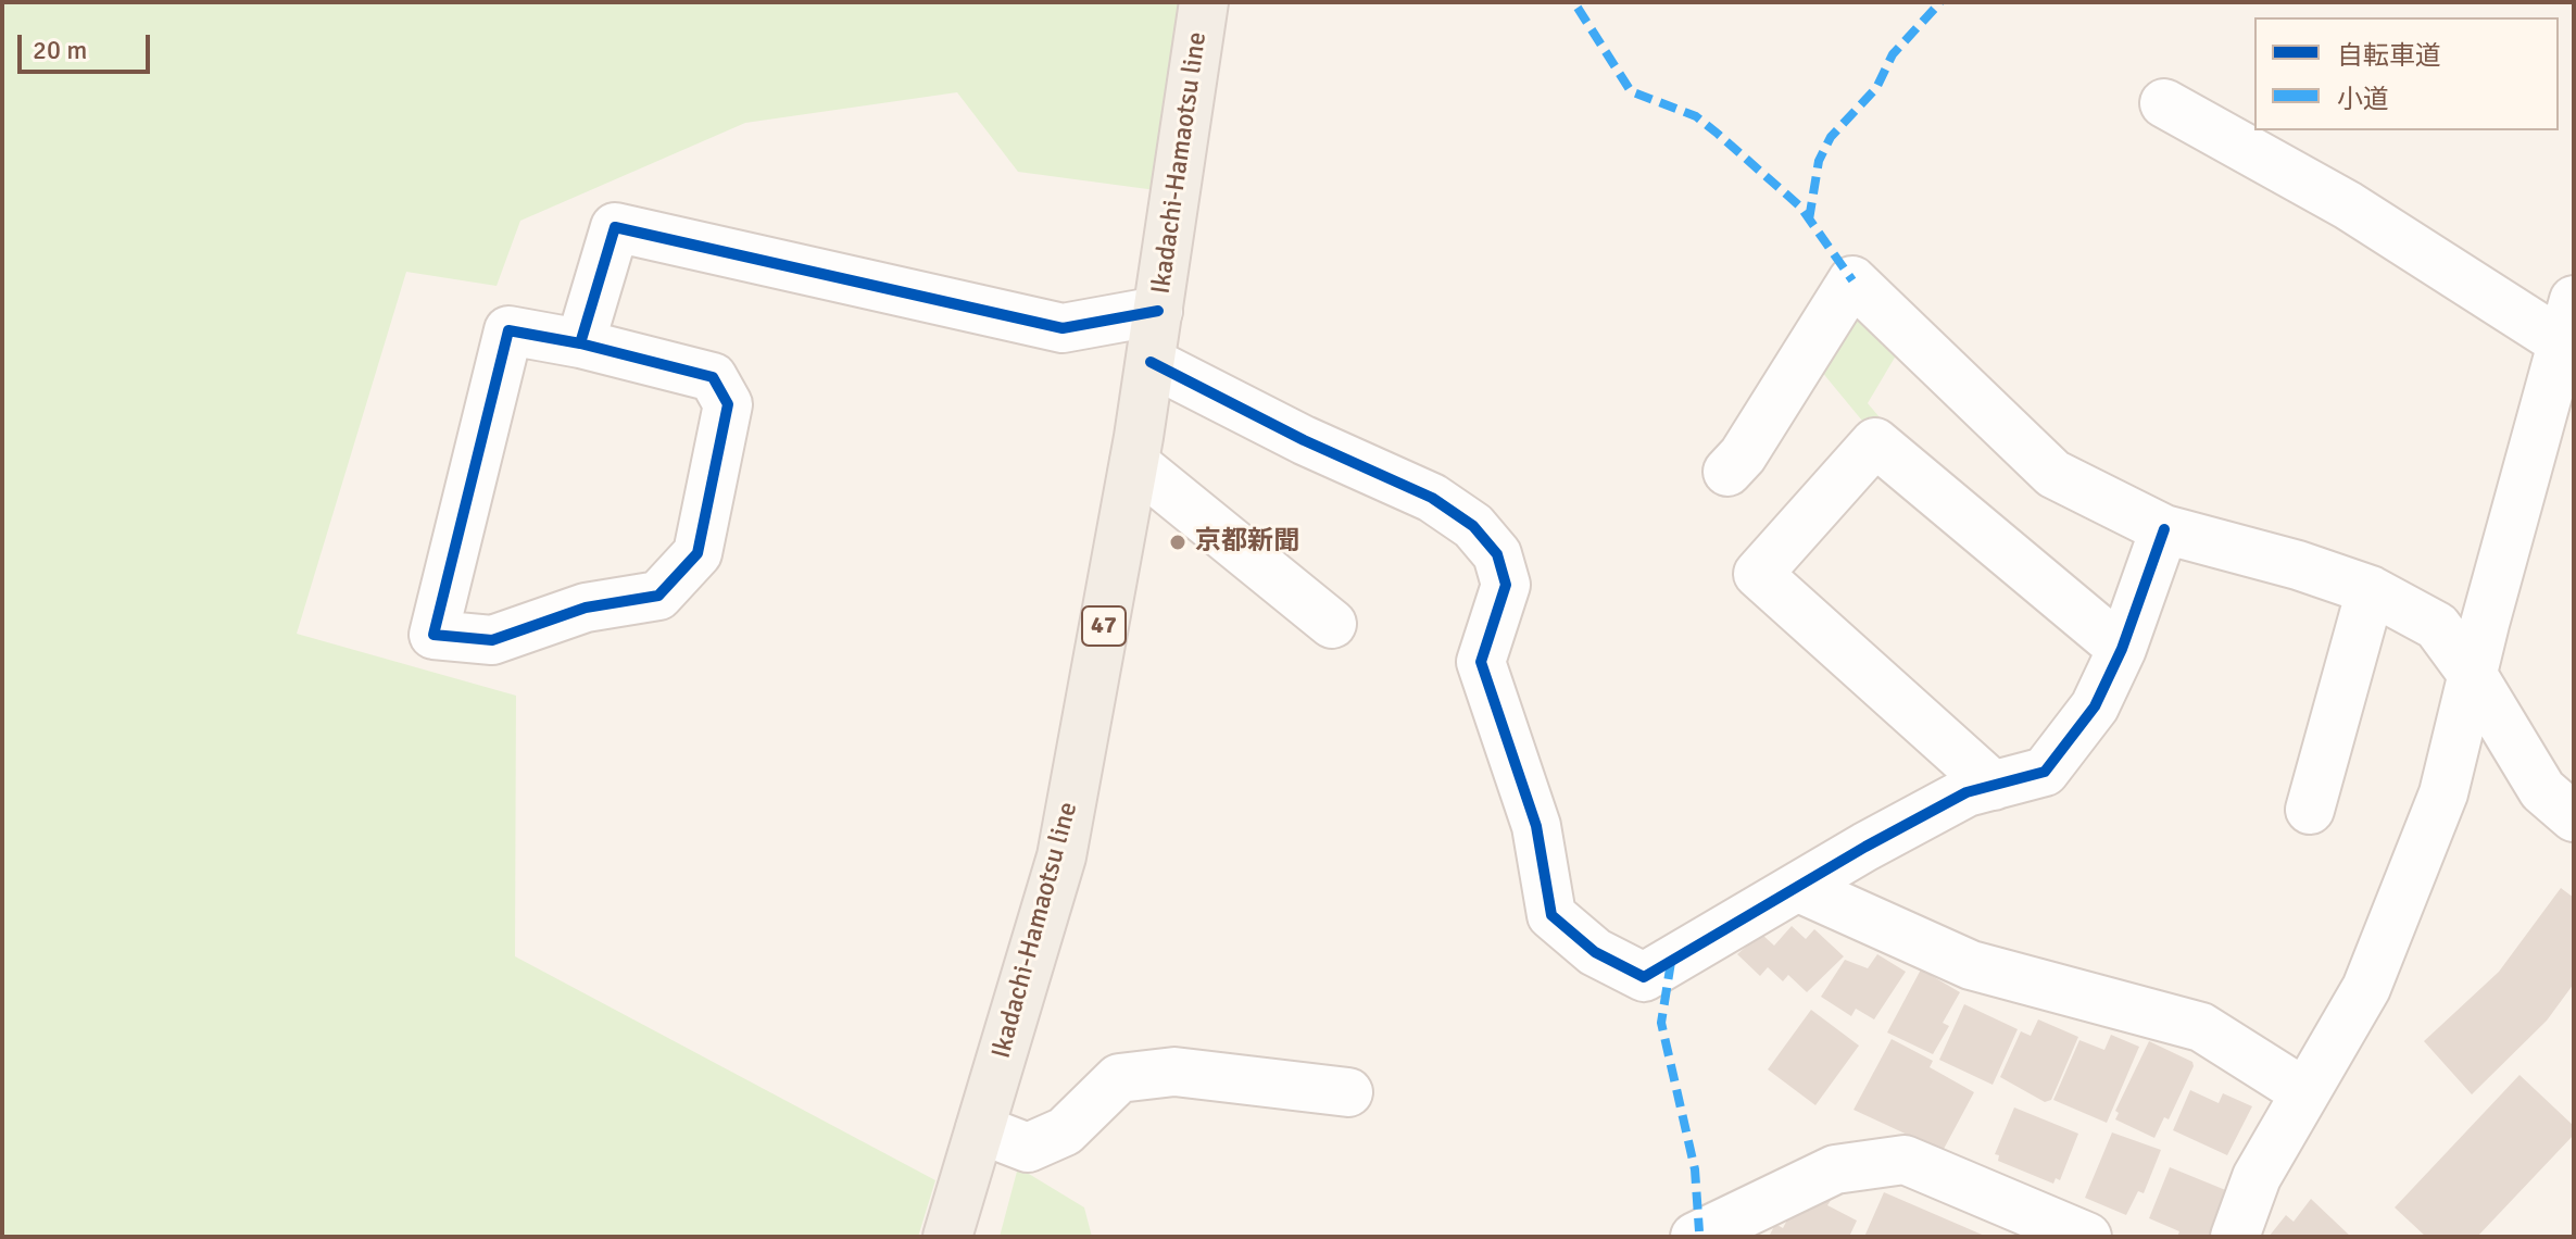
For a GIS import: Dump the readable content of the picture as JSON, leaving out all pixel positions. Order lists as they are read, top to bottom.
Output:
{
  "streets": {
    "main road": ["Ikadachi-Hamaotsu line", "47"]
  },
  "places": ["京都新聞"],
  "legend": ["自転車道", "小道"],
  "scale_bar": "20 m"
}
